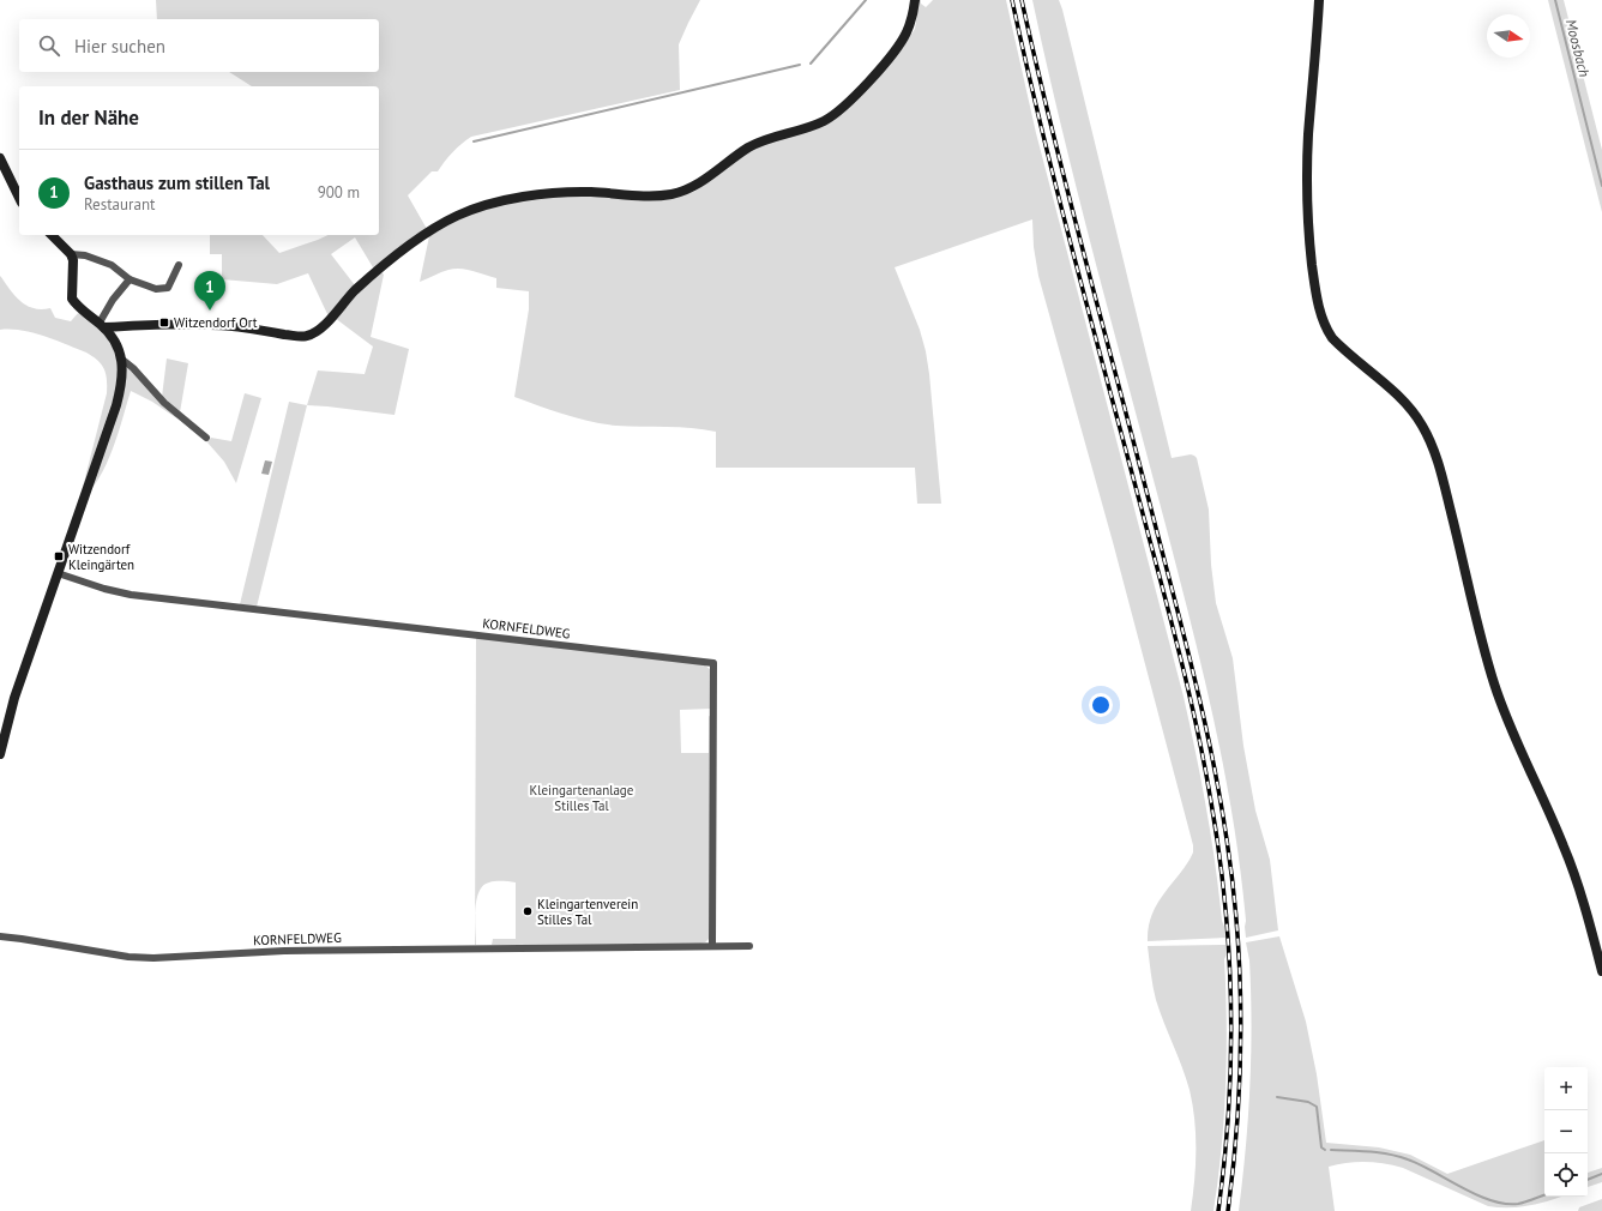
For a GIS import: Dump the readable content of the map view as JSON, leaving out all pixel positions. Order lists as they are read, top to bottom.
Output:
{
  "streets": {
    "street": ["KORNFELDWEG"]
  },
  "water": ["Moosbach"],
  "parks": ["Kleingartenanlage Stilles Tal"],
  "places": {
    "transit": ["Witzendorf Ort", "Witzendorf Kleingärten"],
    "other": ["Kleingartenverein Stilles Tal"]
  },
  "north": "right",
  "page": {
    "search": "Hier suchen",
    "heading": "In der Nähe",
    "list": [
      {
        "mark": "1",
        "name": "Gasthaus zum stillen Tal",
        "note": "Restaurant",
        "value": "900 m"
      }
    ],
    "pins": "1",
    "map_buttons": ["+", "−"]
  }
}
